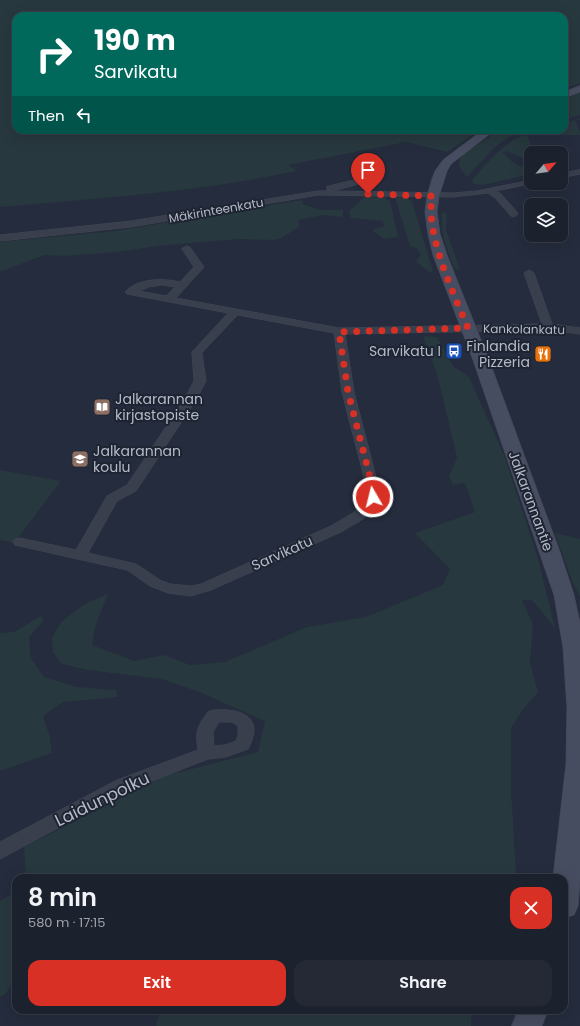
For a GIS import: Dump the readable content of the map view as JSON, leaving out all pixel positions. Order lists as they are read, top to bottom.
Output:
{
  "streets": {
    "main road": ["Jalkarannantie"],
    "street": [
      "Mäkirinteenkatu",
      "Kankolankatu",
      "Sarvikatu",
      "Laidunpolku"
    ]
  },
  "crossings": [
    ["Mäkirinteenkatu", "Jalkarannantie"],
    ["Kankolankatu", "Jalkarannantie"]
  ],
  "places": {
    "bus stop": ["Sarvikatu I"],
    "restaurant": ["Finlandia Pizzeria"],
    "library": ["Jalkarannan kirjastopiste"],
    "school or university": ["Jalkarannan koulu"]
  },
  "north": "top right",
  "page": {
    "turn": ["190 m", "Sarvikatu"],
    "then": "Then",
    "heading": ["8 min", "580 m · 17:15"],
    "buttons": ["Exit", "Share"]
  }
}
